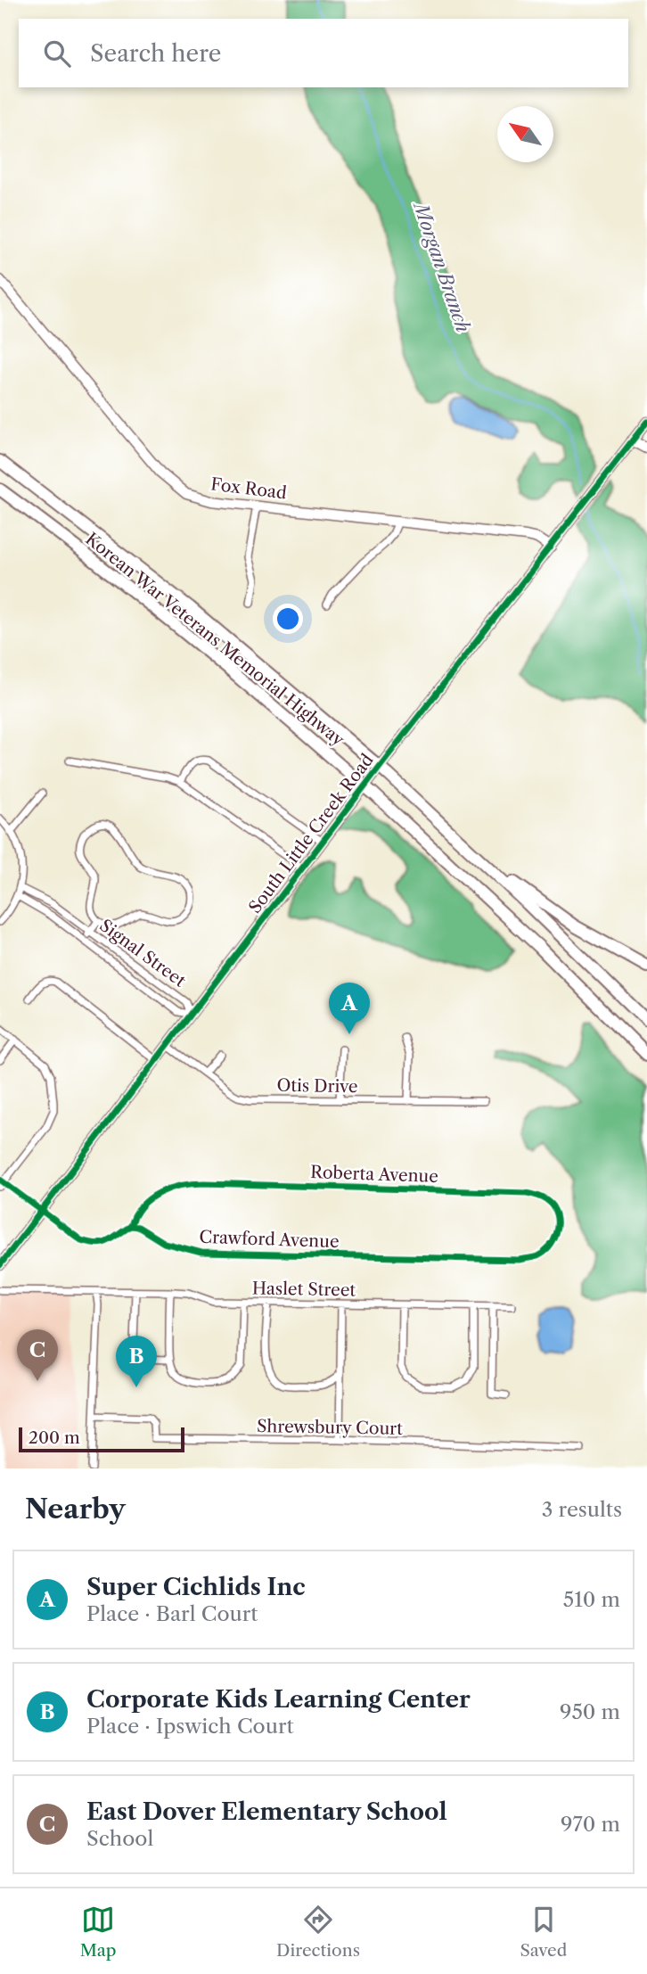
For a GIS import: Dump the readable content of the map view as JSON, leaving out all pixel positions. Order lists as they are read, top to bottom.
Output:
{
  "streets": {
    "highway": ["Korean War Veterans Memorial Highway"],
    "street": [
      "Fox Road",
      "South Little Creek Road",
      "Signal Street",
      "Otis Drive",
      "Roberta Avenue",
      "Crawford Avenue",
      "Haslet Street",
      "Shrewsbury Court"
    ]
  },
  "crossings": [
    ["Fox Road", "South Little Creek Road"],
    ["South Little Creek Road", "Signal Street"],
    ["South Little Creek Road", "Otis Drive"],
    ["Roberta Avenue", "Crawford Avenue"]
  ],
  "water": ["Morgan Branch"],
  "scale_bar": "200 m",
  "north": "top left",
  "page": {
    "search": "Search here",
    "pins": ["A", "C", "B"],
    "scale": "200 m",
    "heading": ["Nearby", "3 results"],
    "list": [
      {
        "mark": "A",
        "name": "Super Cichlids Inc",
        "note": "Place · Barl Court",
        "value": "510 m"
      },
      {
        "mark": "B",
        "name": "Corporate Kids Learning Center",
        "note": "Place · Ipswich Court",
        "value": "950 m"
      },
      {
        "mark": "C",
        "name": "East Dover Elementary School",
        "note": "School",
        "value": "970 m"
      }
    ],
    "nav": ["Map", "Directions", "Saved"]
  }
}
